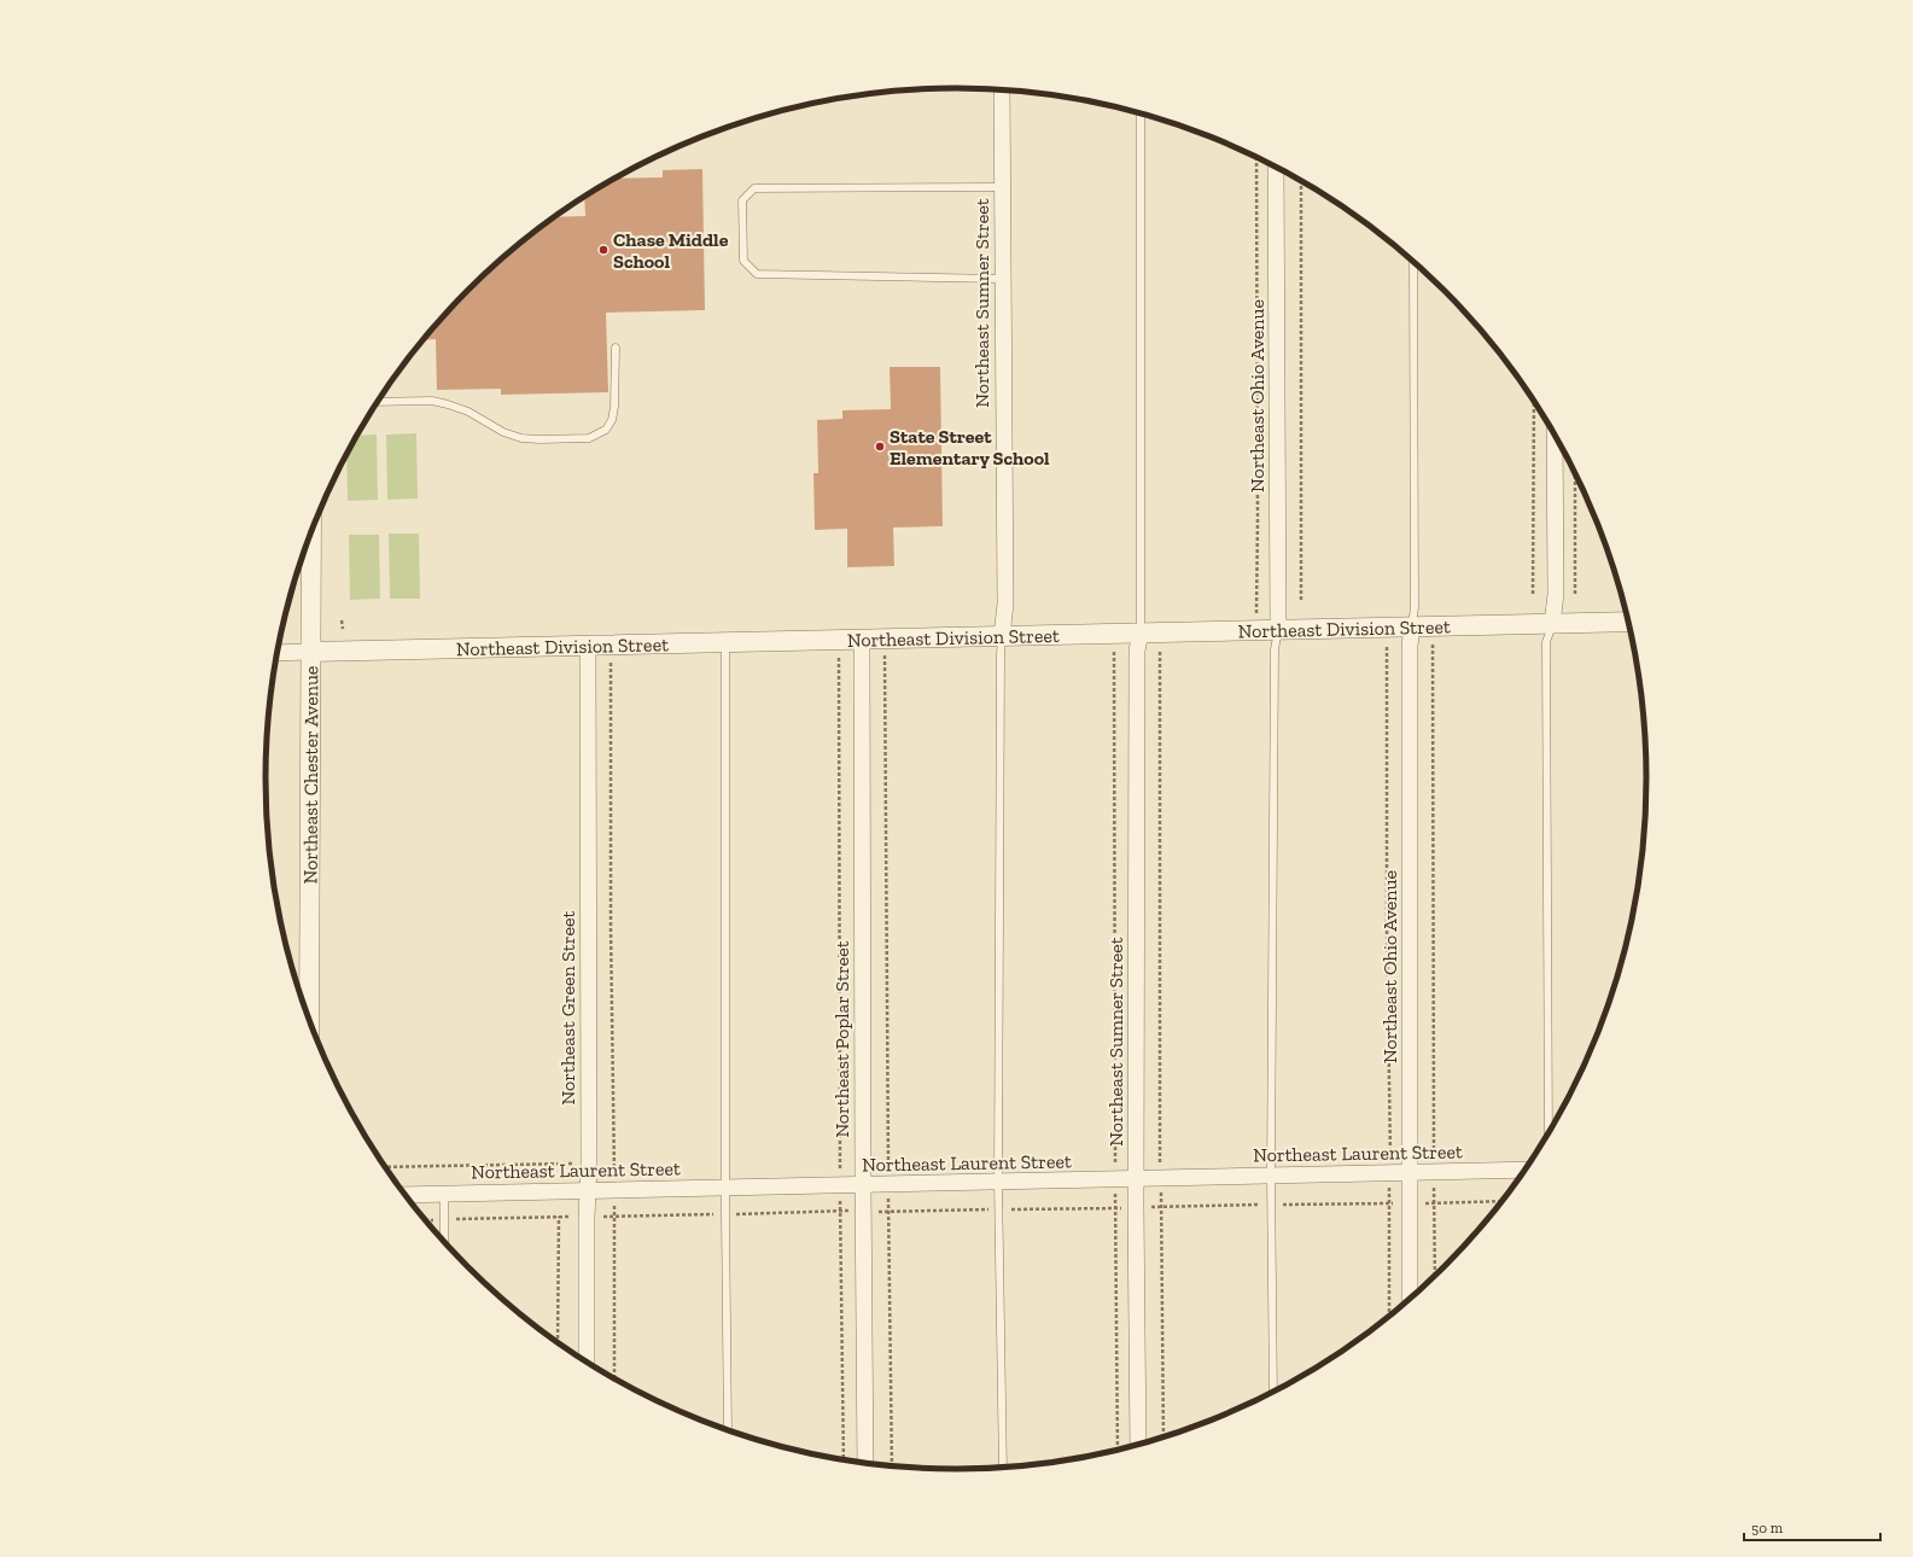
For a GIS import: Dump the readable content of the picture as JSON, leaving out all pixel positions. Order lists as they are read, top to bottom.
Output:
{
  "streets": {
    "street": [
      "Northeast Sumner Street",
      "Northeast Ohio Avenue",
      "Northeast Division Street",
      "Northeast Chester Avenue",
      "Northeast Green Street",
      "Northeast Poplar Street",
      "Northeast Laurent Street"
    ]
  },
  "crossings": [
    ["Northeast Sumner Street", "Northeast Division Street"],
    ["Northeast Sumner Street", "Northeast Laurent Street"],
    ["Northeast Ohio Avenue", "Northeast Division Street"],
    ["Northeast Ohio Avenue", "Northeast Laurent Street"],
    ["Northeast Division Street", "Northeast Chester Avenue"],
    ["Northeast Division Street", "Northeast Green Street"],
    ["Northeast Division Street", "Northeast Poplar Street"],
    ["Northeast Green Street", "Northeast Laurent Street"],
    ["Northeast Poplar Street", "Northeast Laurent Street"]
  ],
  "places": ["Chase Middle School", "State Street Elementary School"],
  "scale_bar": "50 m"
}
